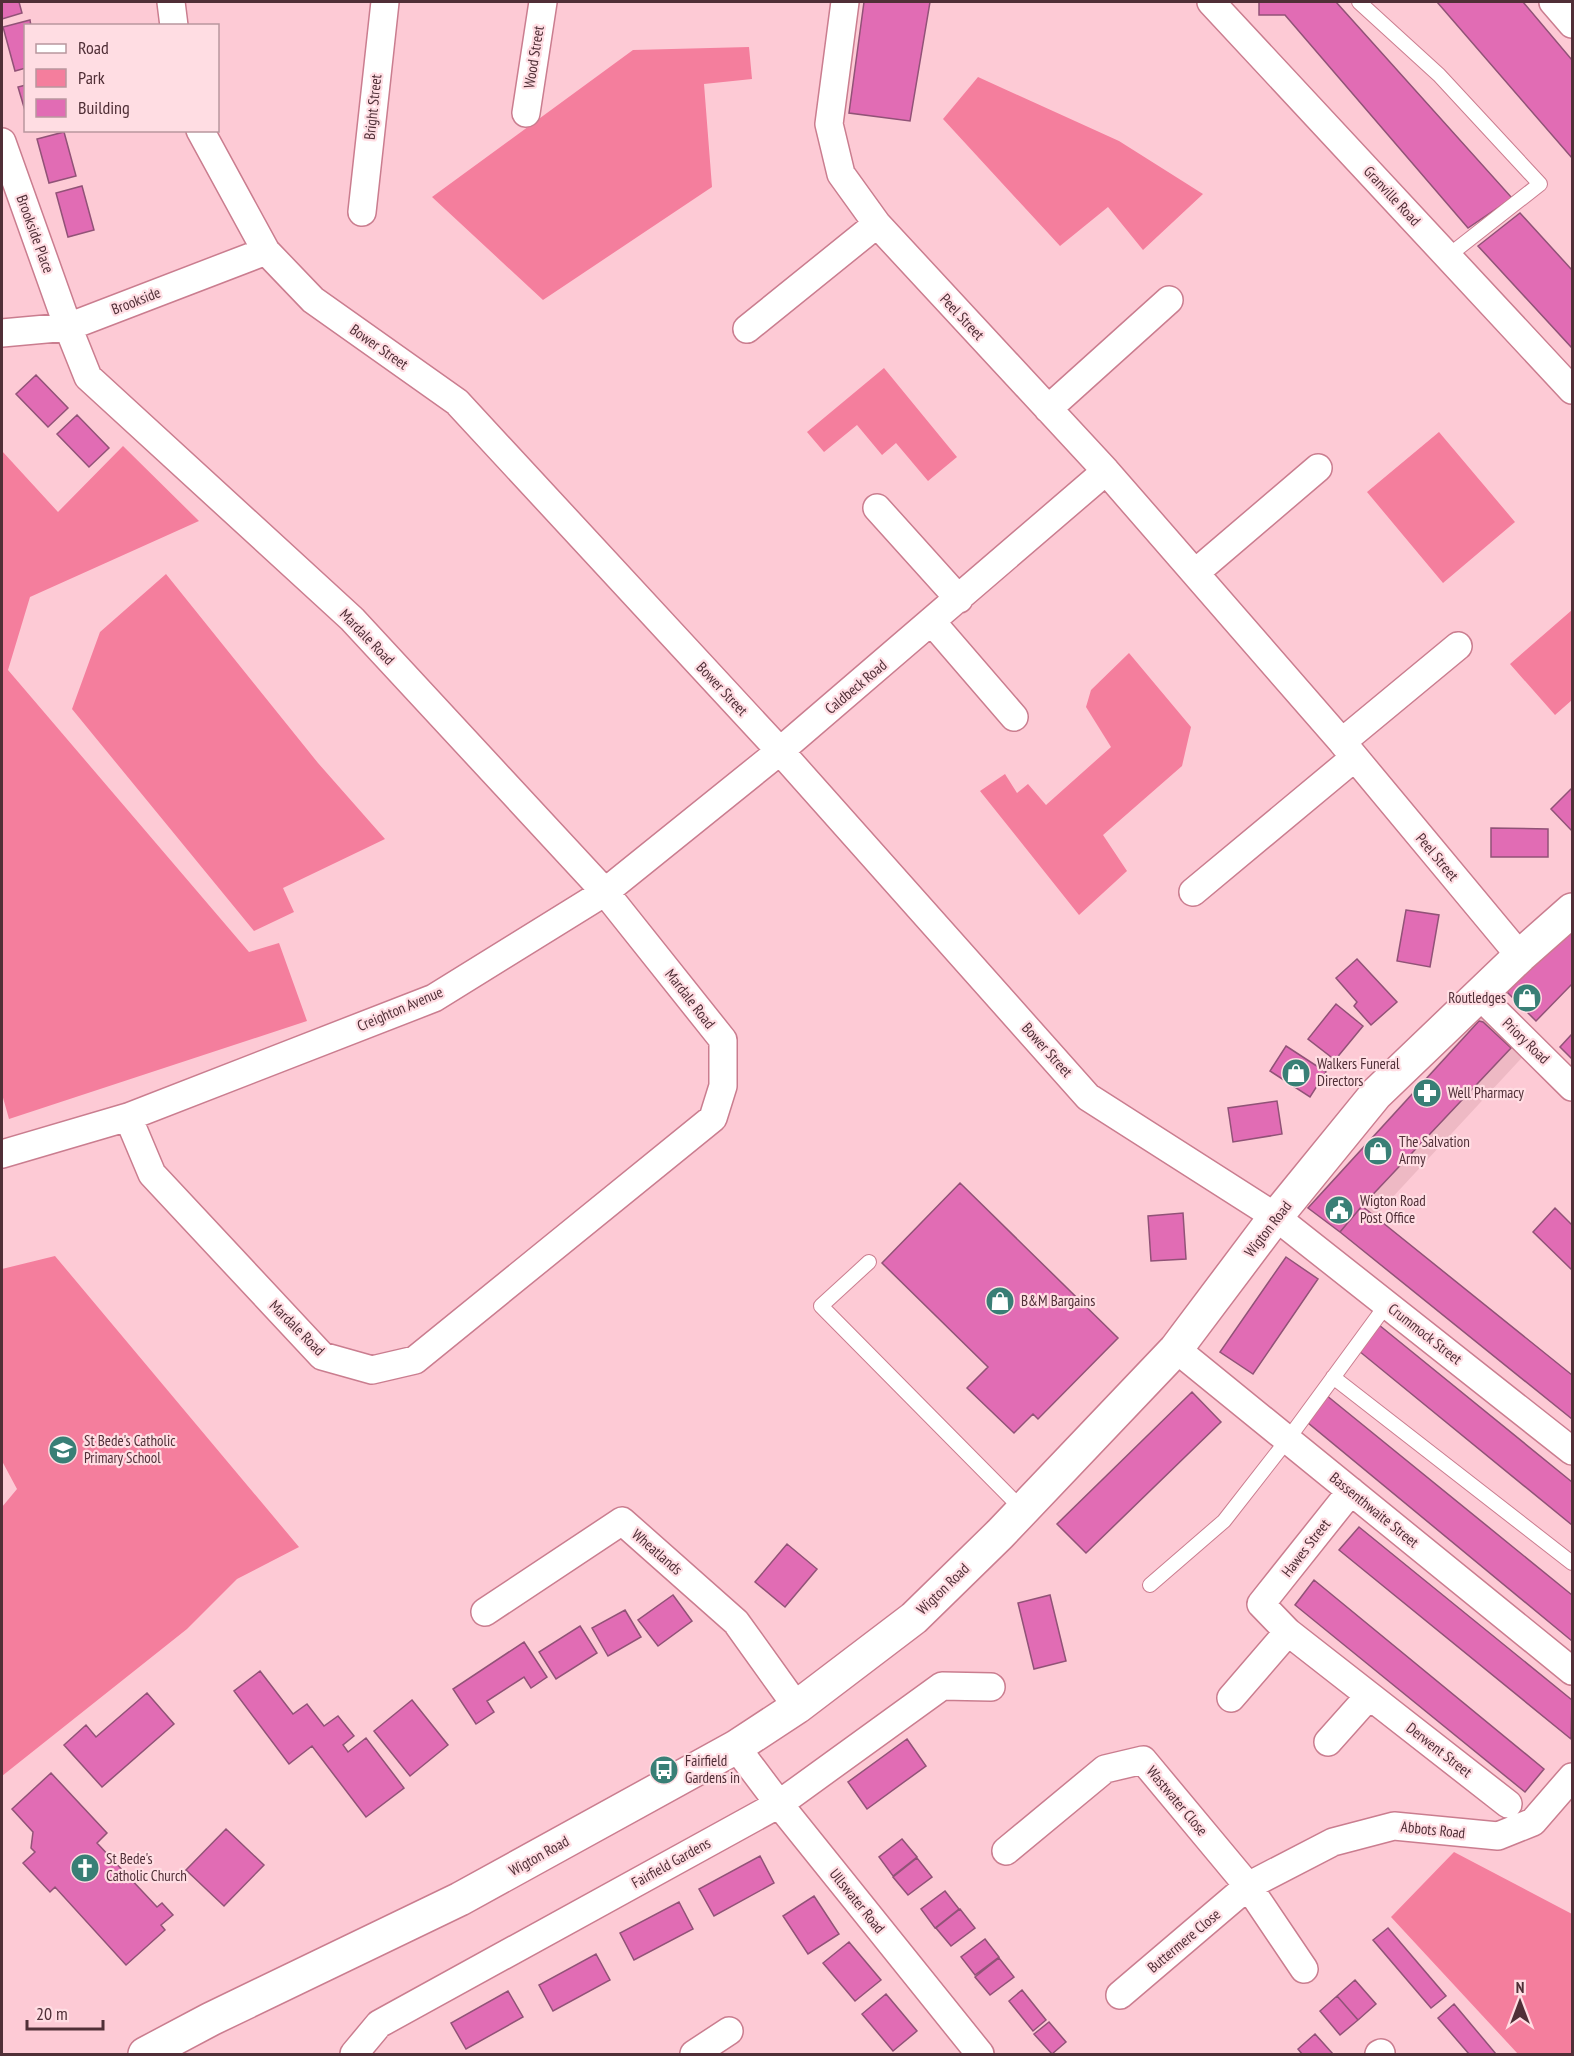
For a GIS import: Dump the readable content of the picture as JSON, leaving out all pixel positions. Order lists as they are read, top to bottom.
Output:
{
  "streets": {
    "main road": ["Wigton Road"],
    "street": [
      "Wood Street",
      "Bright Street",
      "Granville Road",
      "Brookside Place",
      "Brookside",
      "Peel Street",
      "Bower Street",
      "Mardale Road",
      "Caldbeck Road",
      "Creighton Avenue",
      "Priory Road",
      "Crummock Street",
      "Bassenthwaite Street",
      "Hawes Street",
      "Wheatlands",
      "Derwent Street",
      "Wastwater Close",
      "Abbots Road",
      "Fairfield Gardens",
      "Ullswater Road",
      "Buttermere Close"
    ]
  },
  "crossings": [
    ["Brookside Place", "Brookside"],
    ["Brookside Place", "Mardale Road"],
    ["Brookside", "Bower Street"],
    ["Brookside", "Mardale Road"],
    ["Peel Street", "Caldbeck Road"],
    ["Peel Street", "Wigton Road"],
    ["Bower Street", "Caldbeck Road"],
    ["Bower Street", "Creighton Avenue"],
    ["Bower Street", "Wigton Road"],
    ["Bower Street", "Crummock Street"],
    ["Mardale Road", "Creighton Avenue"],
    ["Caldbeck Road", "Creighton Avenue"],
    ["Priory Road", "Wigton Road"],
    ["Wigton Road", "Crummock Street"],
    ["Wigton Road", "Bassenthwaite Street"],
    ["Wigton Road", "Wheatlands"],
    ["Wigton Road", "Ullswater Road"],
    ["Bassenthwaite Street", "Hawes Street"],
    ["Hawes Street", "Derwent Street"],
    ["Wastwater Close", "Abbots Road"],
    ["Wastwater Close", "Buttermere Close"],
    ["Abbots Road", "Buttermere Close"],
    ["Fairfield Gardens", "Ullswater Road"]
  ],
  "places": {
    "shop": [
      "Routledges",
      "Walkers Funeral Directors",
      "The Salvation Army",
      "B&M Bargains"
    ],
    "pharmacy": ["Well Pharmacy"],
    "public building": ["Wigton Road Post Office"],
    "school or university": ["St Bede's Catholic Primary School"],
    "bus stop": ["Fairfield Gardens in"],
    "church": ["St Bede's Catholic Church"]
  },
  "legend": ["Road", "Park", "Building"],
  "scale_bar": "20 m",
  "north": "top"
}
